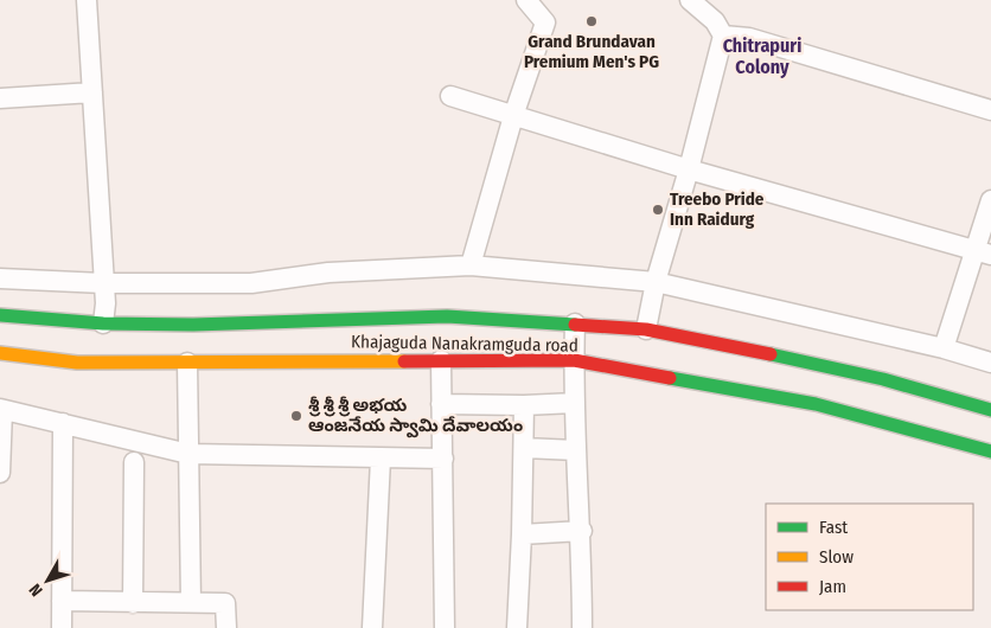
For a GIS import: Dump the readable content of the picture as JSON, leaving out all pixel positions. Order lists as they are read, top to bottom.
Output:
{
  "streets": {
    "main road": ["Khajaguda Nanakramguda road"]
  },
  "districts": ["Chitrapuri Colony"],
  "places": ["Grand Brundavan Premium Men's PG", "Treebo Pride Inn Raidurg", "శ్రీ శ్రీ శ్రీ అభయ ఆంజనేయ స్వామి దేవాలయం"],
  "legend": ["Fast", "Slow", "Jam"],
  "north": "bottom left"
}
